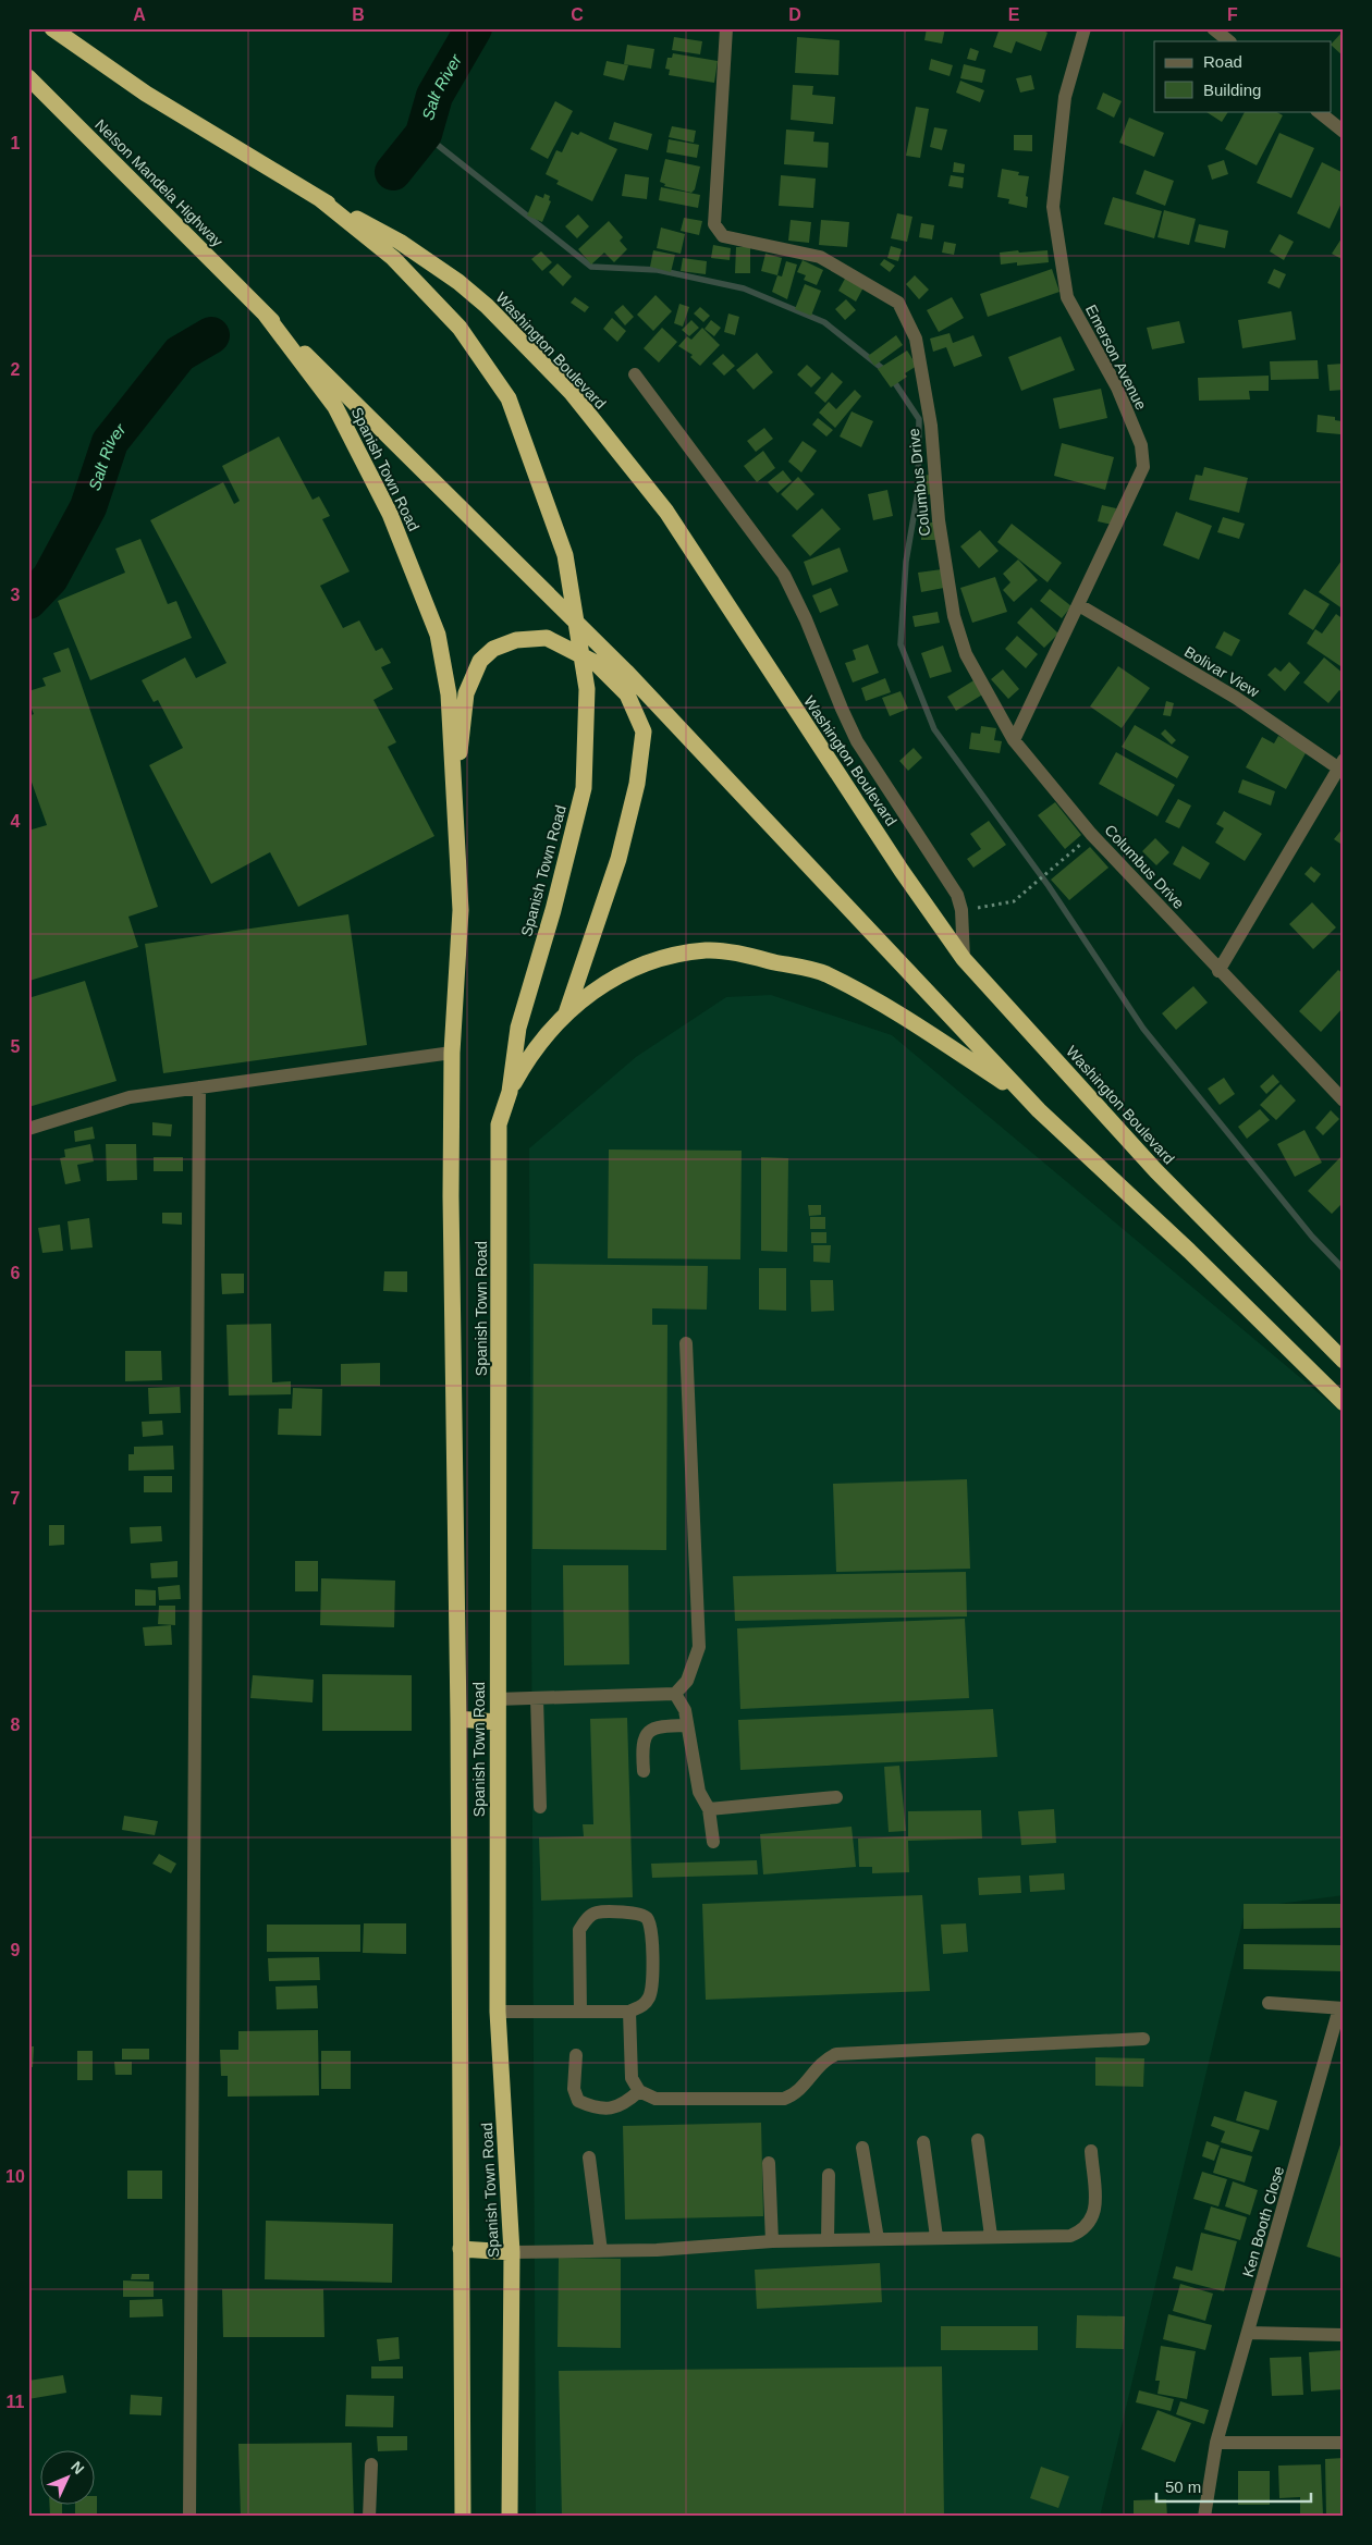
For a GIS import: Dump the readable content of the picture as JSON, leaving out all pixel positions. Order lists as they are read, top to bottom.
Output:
{
  "streets": {
    "highway": ["Nelson Mandela Highway", "Washington Boulevard", "Spanish Town Road"],
    "street": [
      "Emerson Avenue",
      "Columbus Drive",
      "Bolivar View",
      "Ken Booth Close"
    ]
  },
  "crossings": [
    ["Nelson Mandela Highway", "Spanish Town Road"],
    ["Washington Boulevard", "Spanish Town Road"],
    ["Emerson Avenue", "Columbus Drive"],
    ["Emerson Avenue", "Bolivar View"]
  ],
  "water": ["Salt River"],
  "legend": ["Road", "Building"],
  "scale_bar": "50 m",
  "north": "top right",
  "grid": {
    "columns": [
      "A",
      "B",
      "C",
      "D",
      "E",
      "F"
    ],
    "rows": [
      "1",
      "2",
      "3",
      "4",
      "5",
      "6",
      "7",
      "8",
      "9",
      "10",
      "11"
    ]
  }
}
